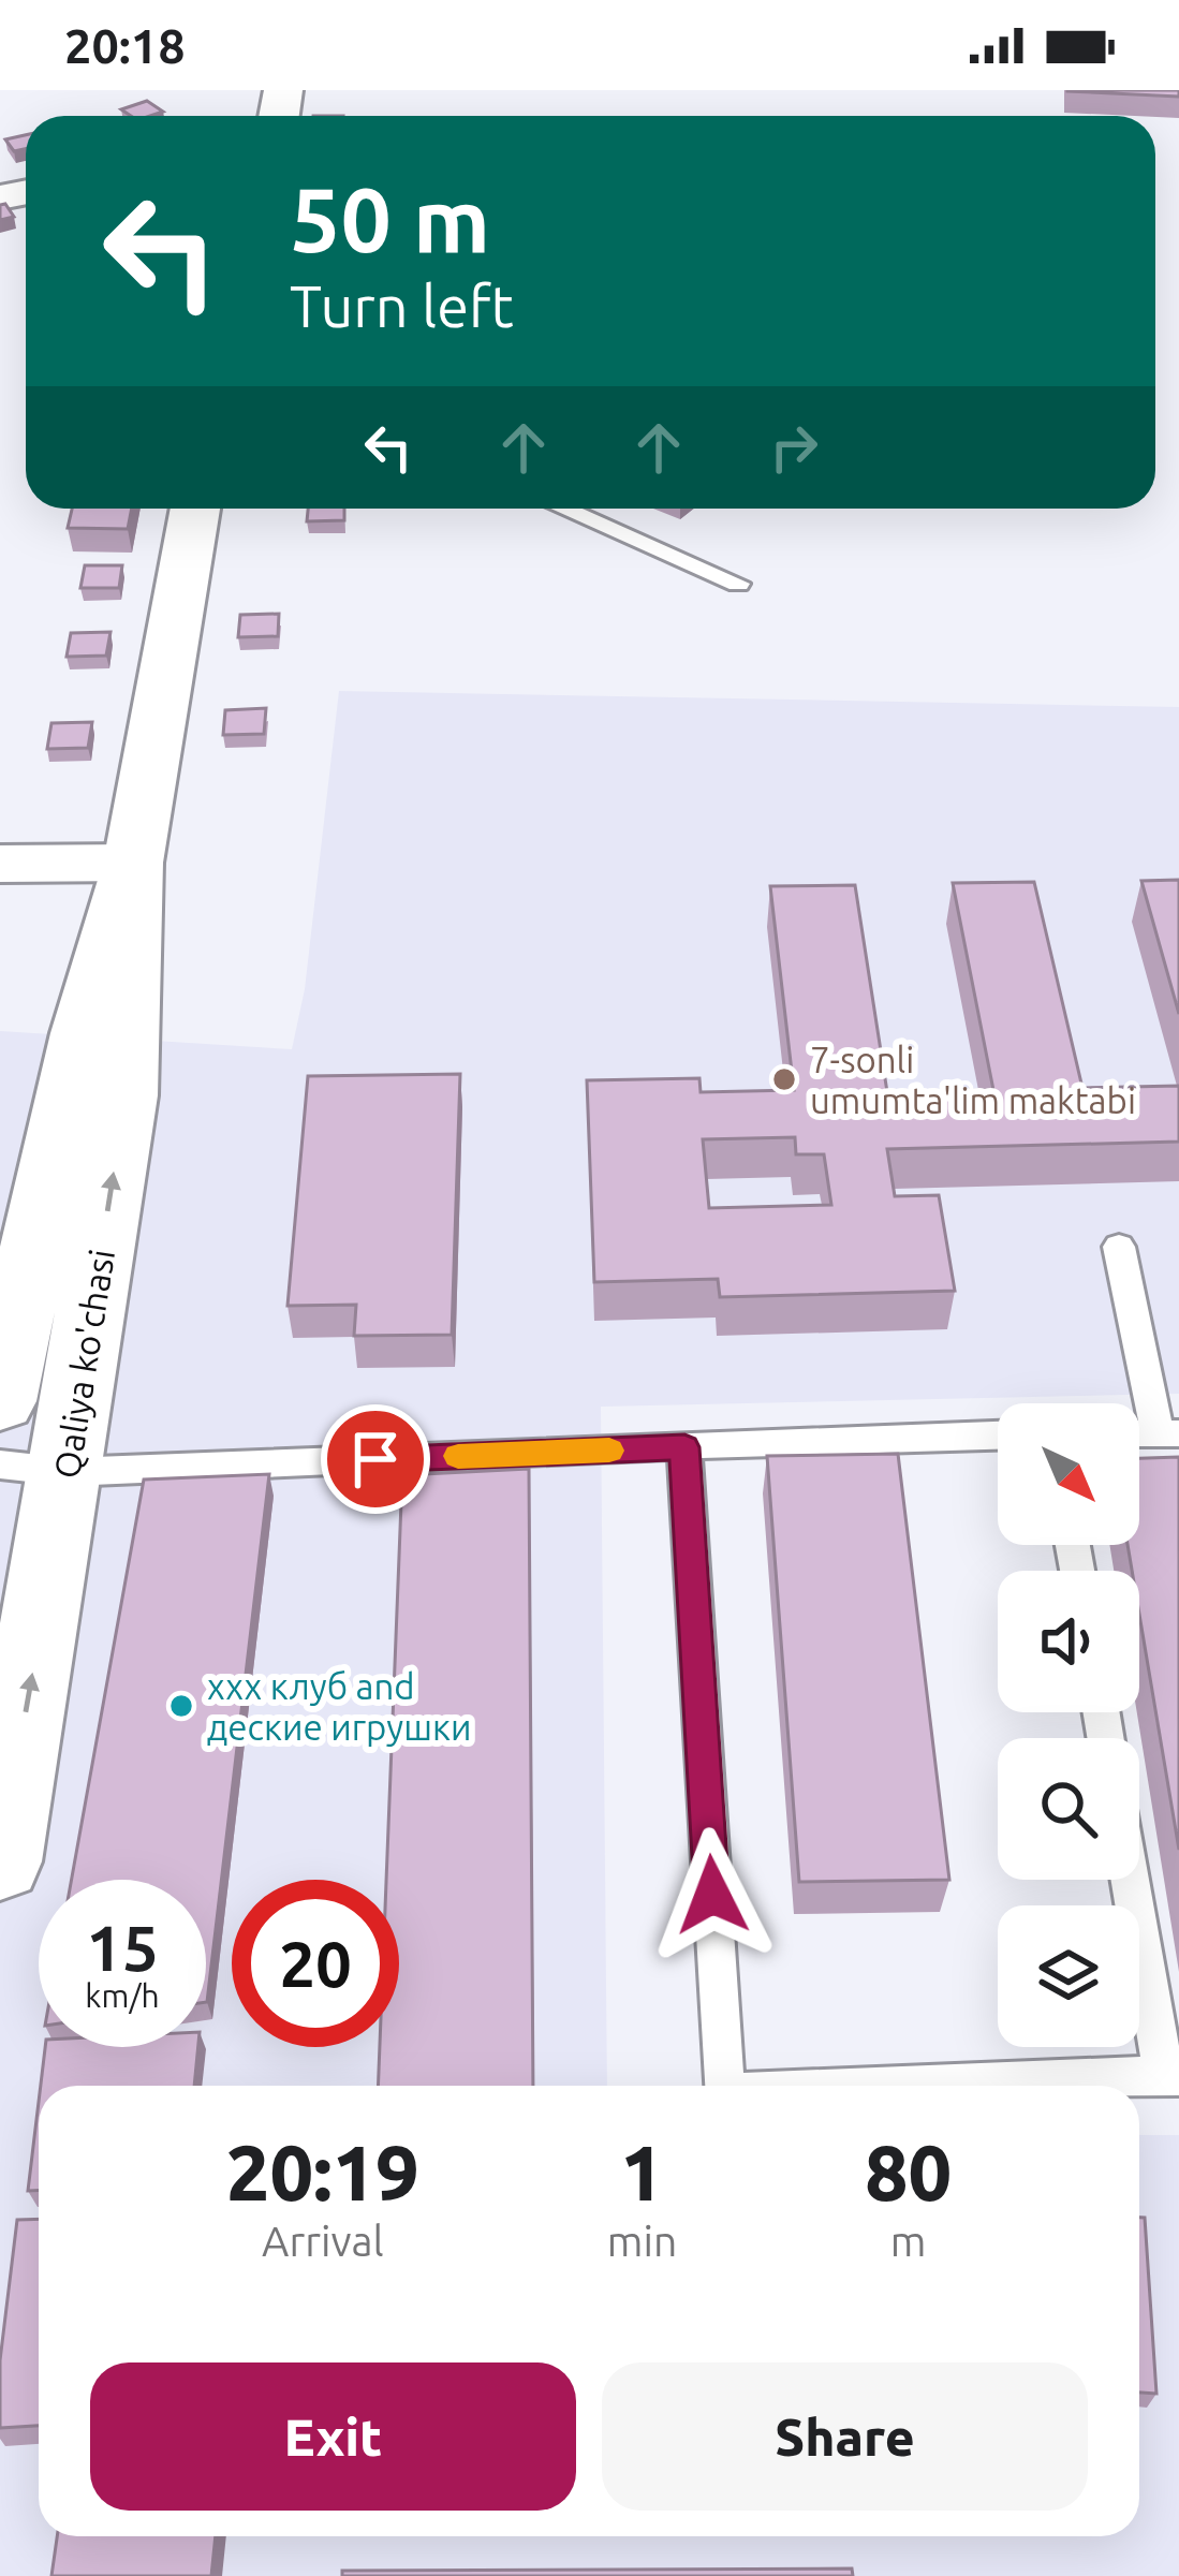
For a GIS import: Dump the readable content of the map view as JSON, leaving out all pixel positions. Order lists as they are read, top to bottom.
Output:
{
  "streets": {
    "main road": ["Qaliya ko'chasi"]
  },
  "places": ["7-sonli umumta'lim maktabi", "ххх клуб and деские игрушки"],
  "north": "bottom right",
  "page": {
    "status": "20:18",
    "turn": ["50 m", "Turn left"],
    "speed": "15 km/h",
    "limit": "20",
    "eta": [
      "20:19",
      "Arrival",
      "1",
      "min",
      "80",
      "m"
    ],
    "buttons": ["Exit", "Share"]
  }
}
